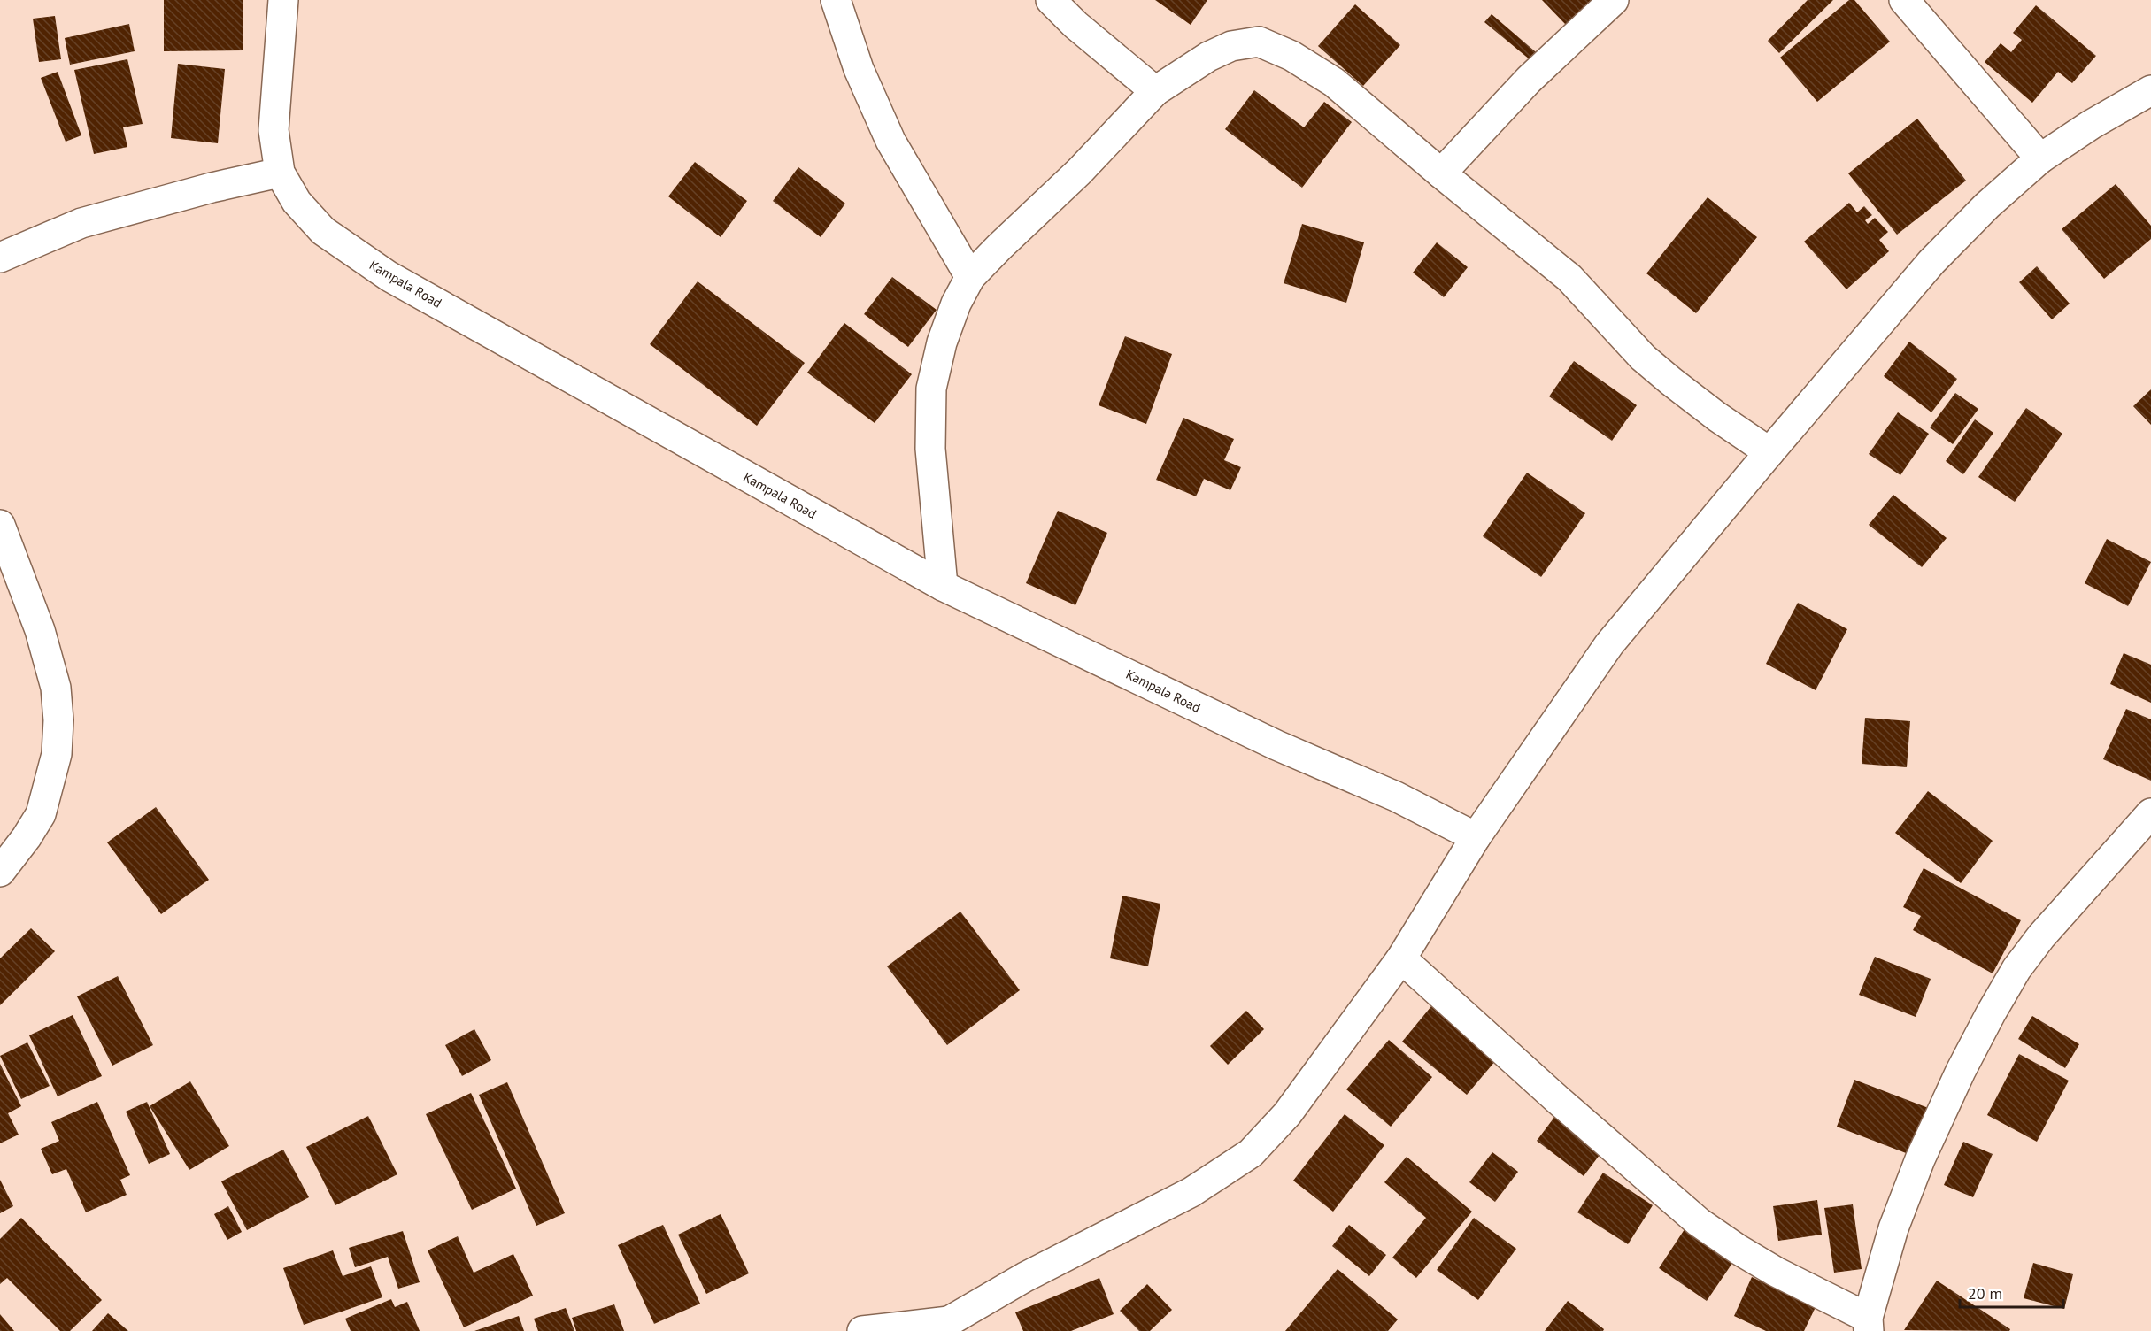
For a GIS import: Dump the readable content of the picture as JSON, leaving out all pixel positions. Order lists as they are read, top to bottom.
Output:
{
  "streets": {
    "street": ["Kampala Road"]
  },
  "scale_bar": "20 m"
}
